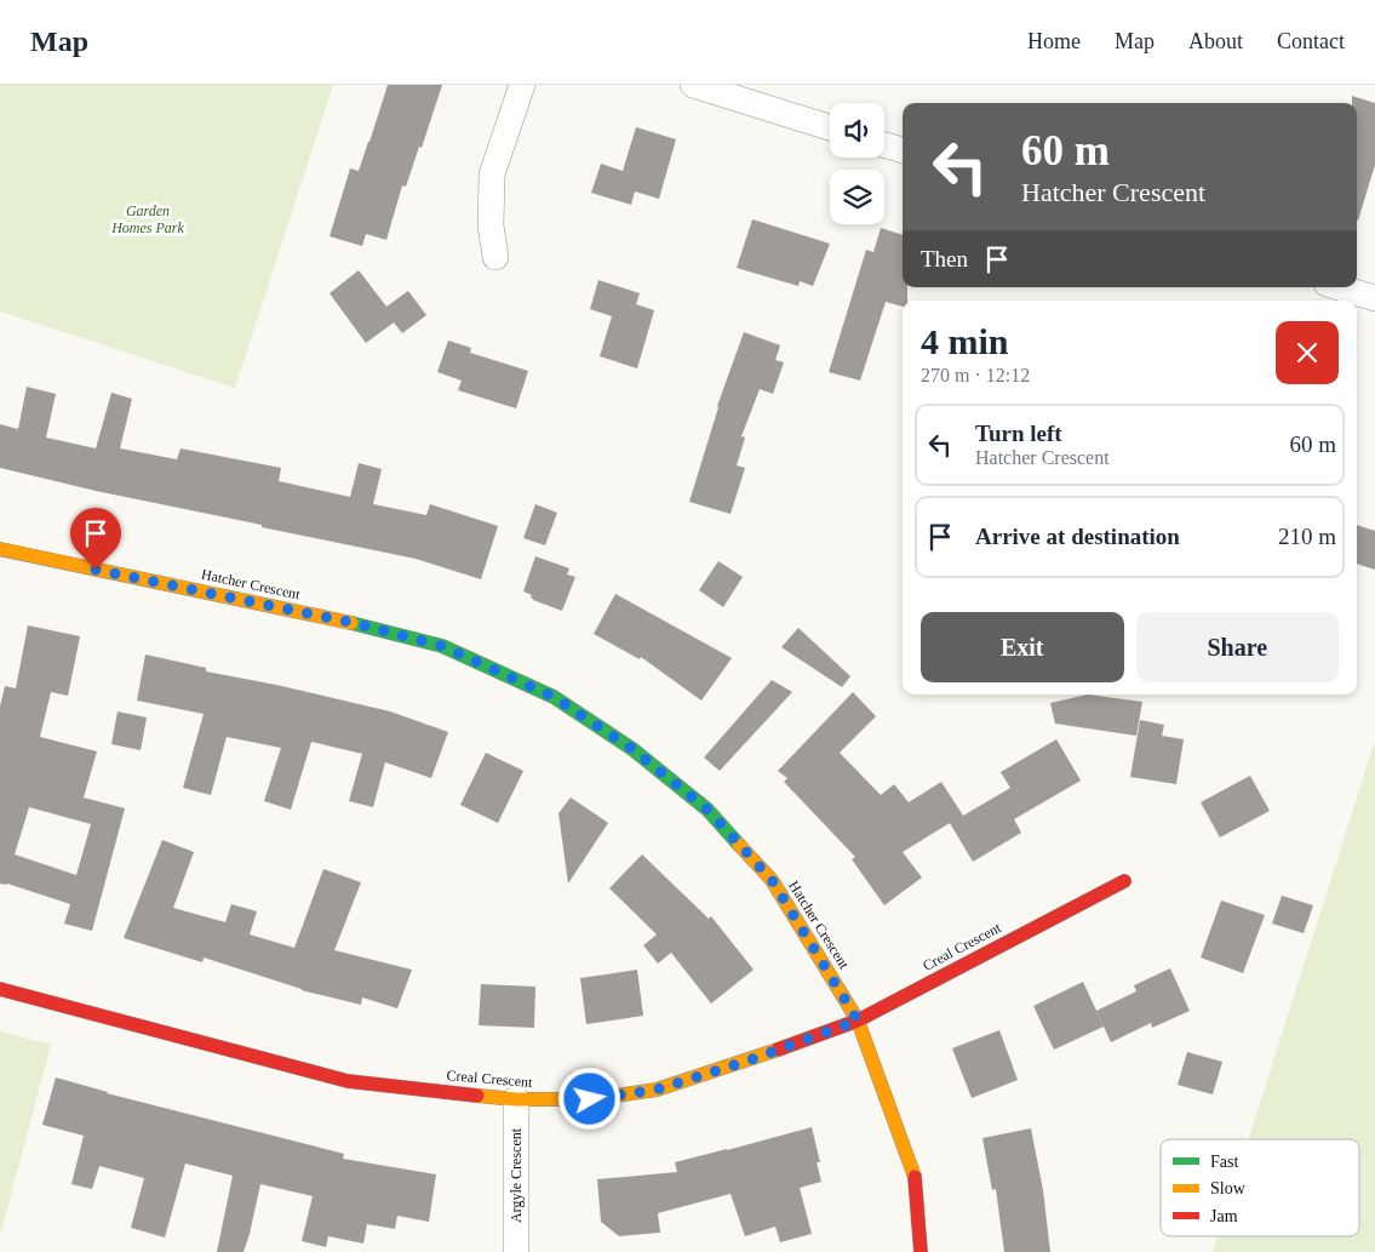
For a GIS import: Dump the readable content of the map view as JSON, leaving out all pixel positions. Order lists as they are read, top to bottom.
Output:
{
  "streets": {
    "street": ["Hatcher Crescent", "Creal Crescent", "Argyle Crescent"]
  },
  "crossings": [
    ["Hatcher Crescent", "Creal Crescent"],
    ["Creal Crescent", "Argyle Crescent"]
  ],
  "parks": ["Garden Homes Park"],
  "legend": ["Fast", "Slow", "Jam"],
  "page": {
    "header": "Map",
    "nav": [
      "Home",
      "Map",
      "About",
      "Contact"
    ],
    "turn": ["60 m", "Hatcher Crescent"],
    "then": "Then",
    "heading": ["4 min", "270 m · 12:12"],
    "list": [
      {
        "name": "Turn left",
        "note": "Hatcher Crescent",
        "value": "60 m"
      },
      {
        "name": "Arrive at destination",
        "value": "210 m"
      }
    ],
    "buttons": ["Exit", "Share"]
  }
}
